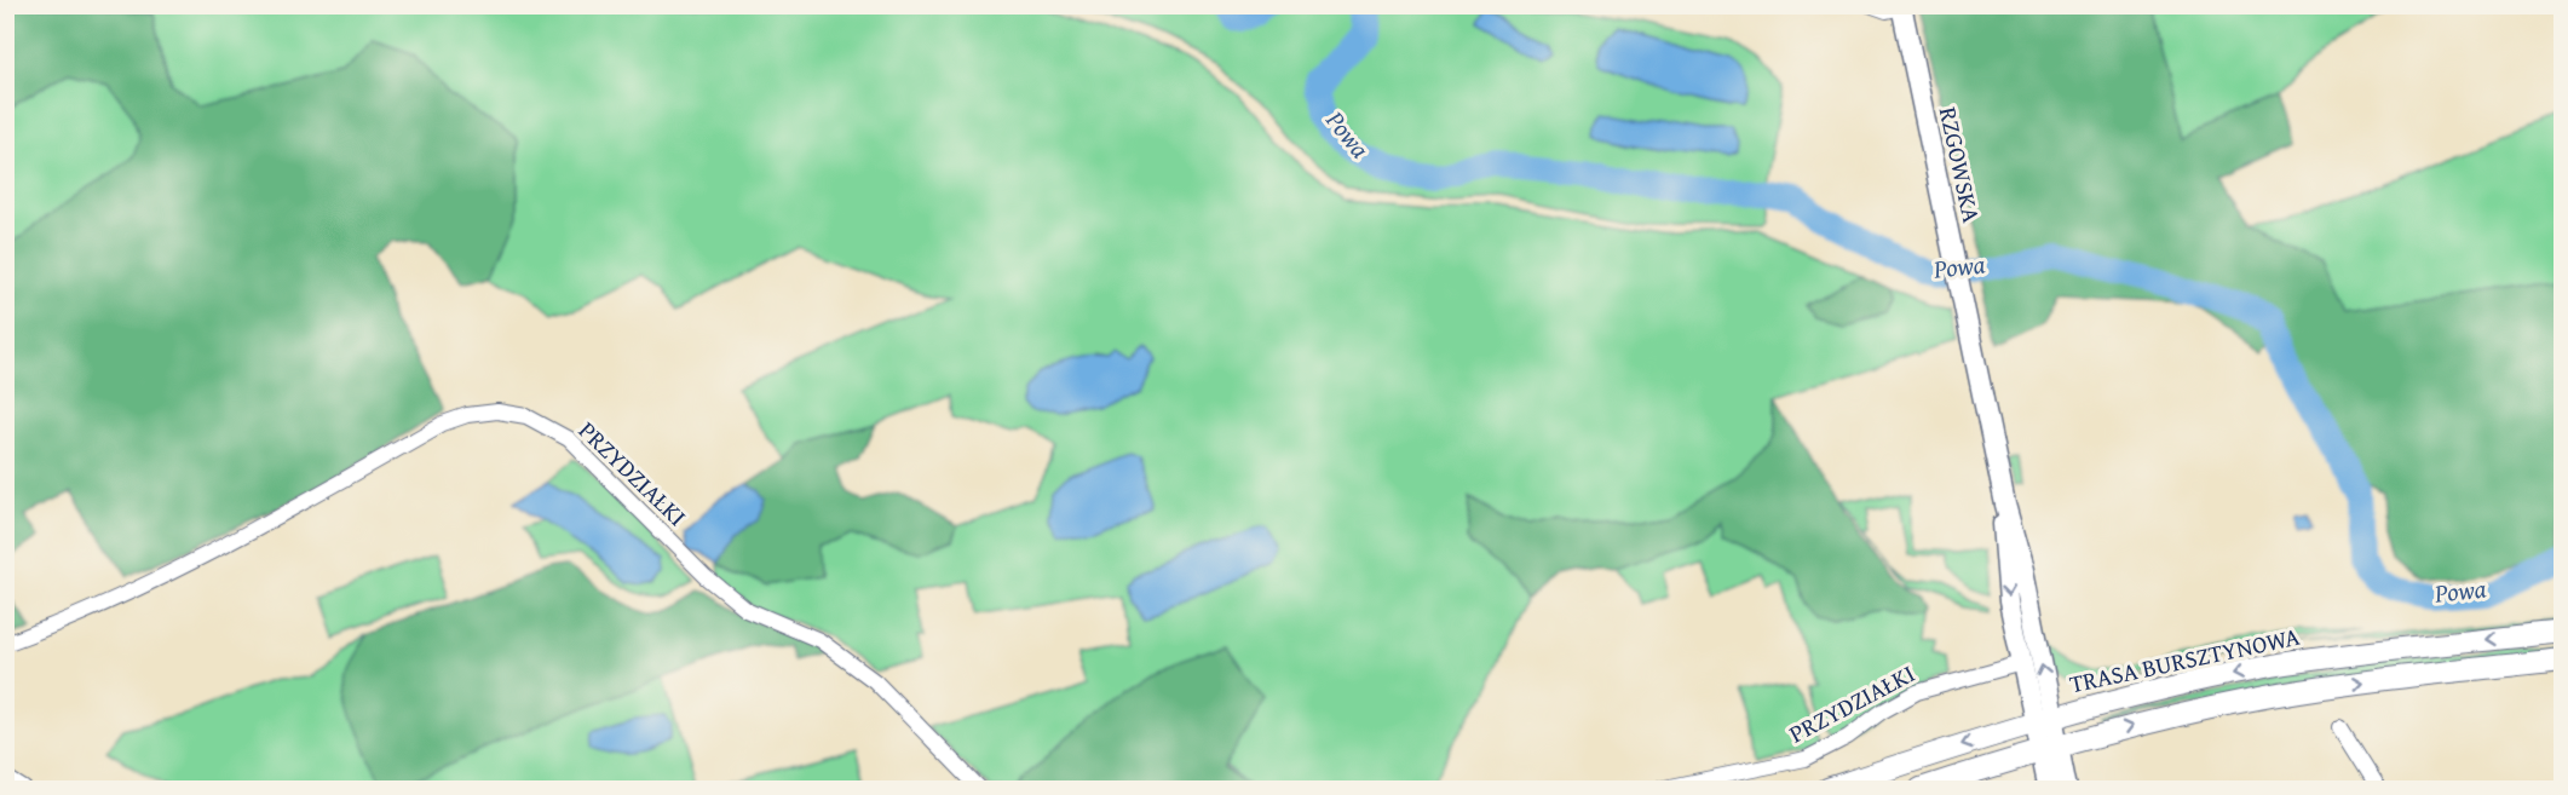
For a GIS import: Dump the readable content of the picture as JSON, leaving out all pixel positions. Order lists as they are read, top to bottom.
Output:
{
  "streets": {
    "main road": ["TRASA BURSZTYNOWA"],
    "street": ["RZGOWSKA", "PRZYDZIAŁKI"]
  },
  "water": ["Powa"]
}
